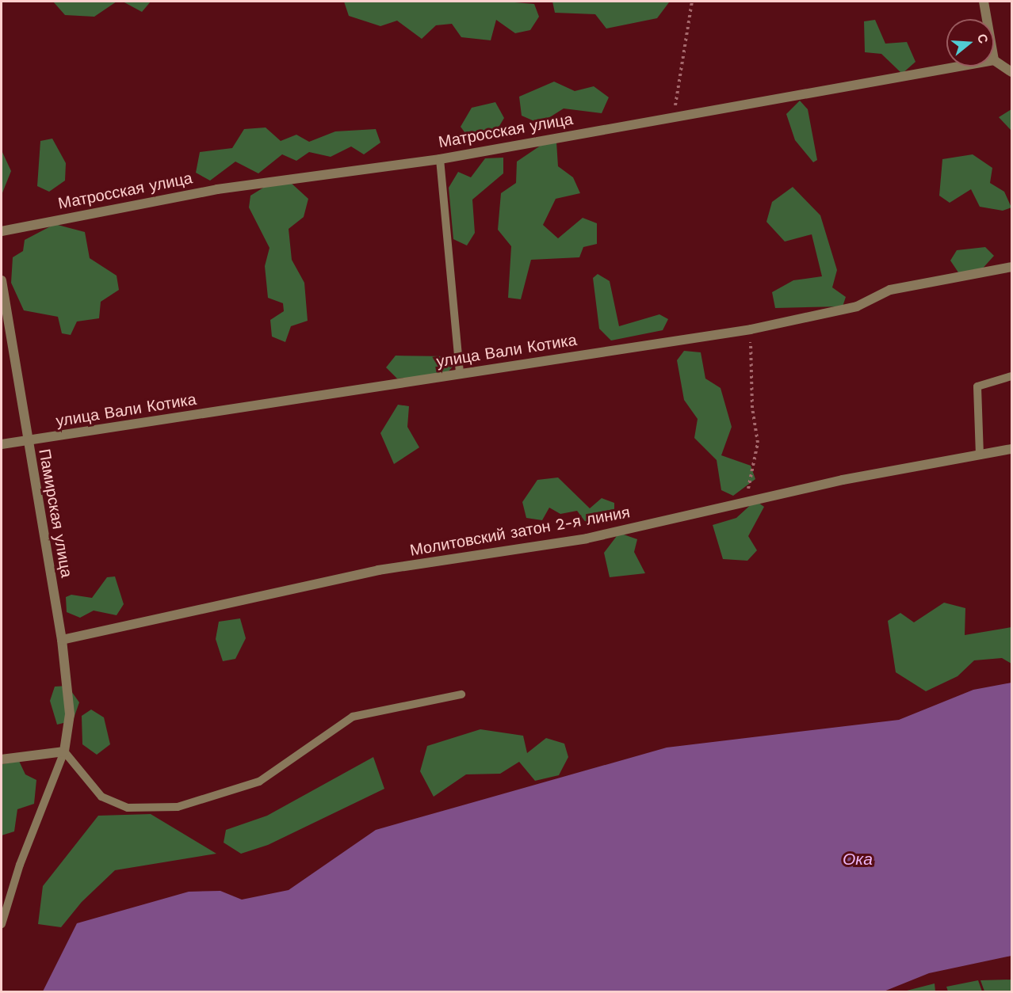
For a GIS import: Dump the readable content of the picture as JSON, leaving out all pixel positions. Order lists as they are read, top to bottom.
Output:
{
  "streets": {
    "street": [
      "Матросская улица",
      "улица Вали Котика",
      "Памирская улица",
      "Молитовский затон 2-я линия"
    ]
  },
  "crossings": [
    ["улица Вали Котика", "Памирская улица"],
    ["Памирская улица", "Молитовский затон 2-я линия"]
  ],
  "water": ["Ока"],
  "north": "right"
}
